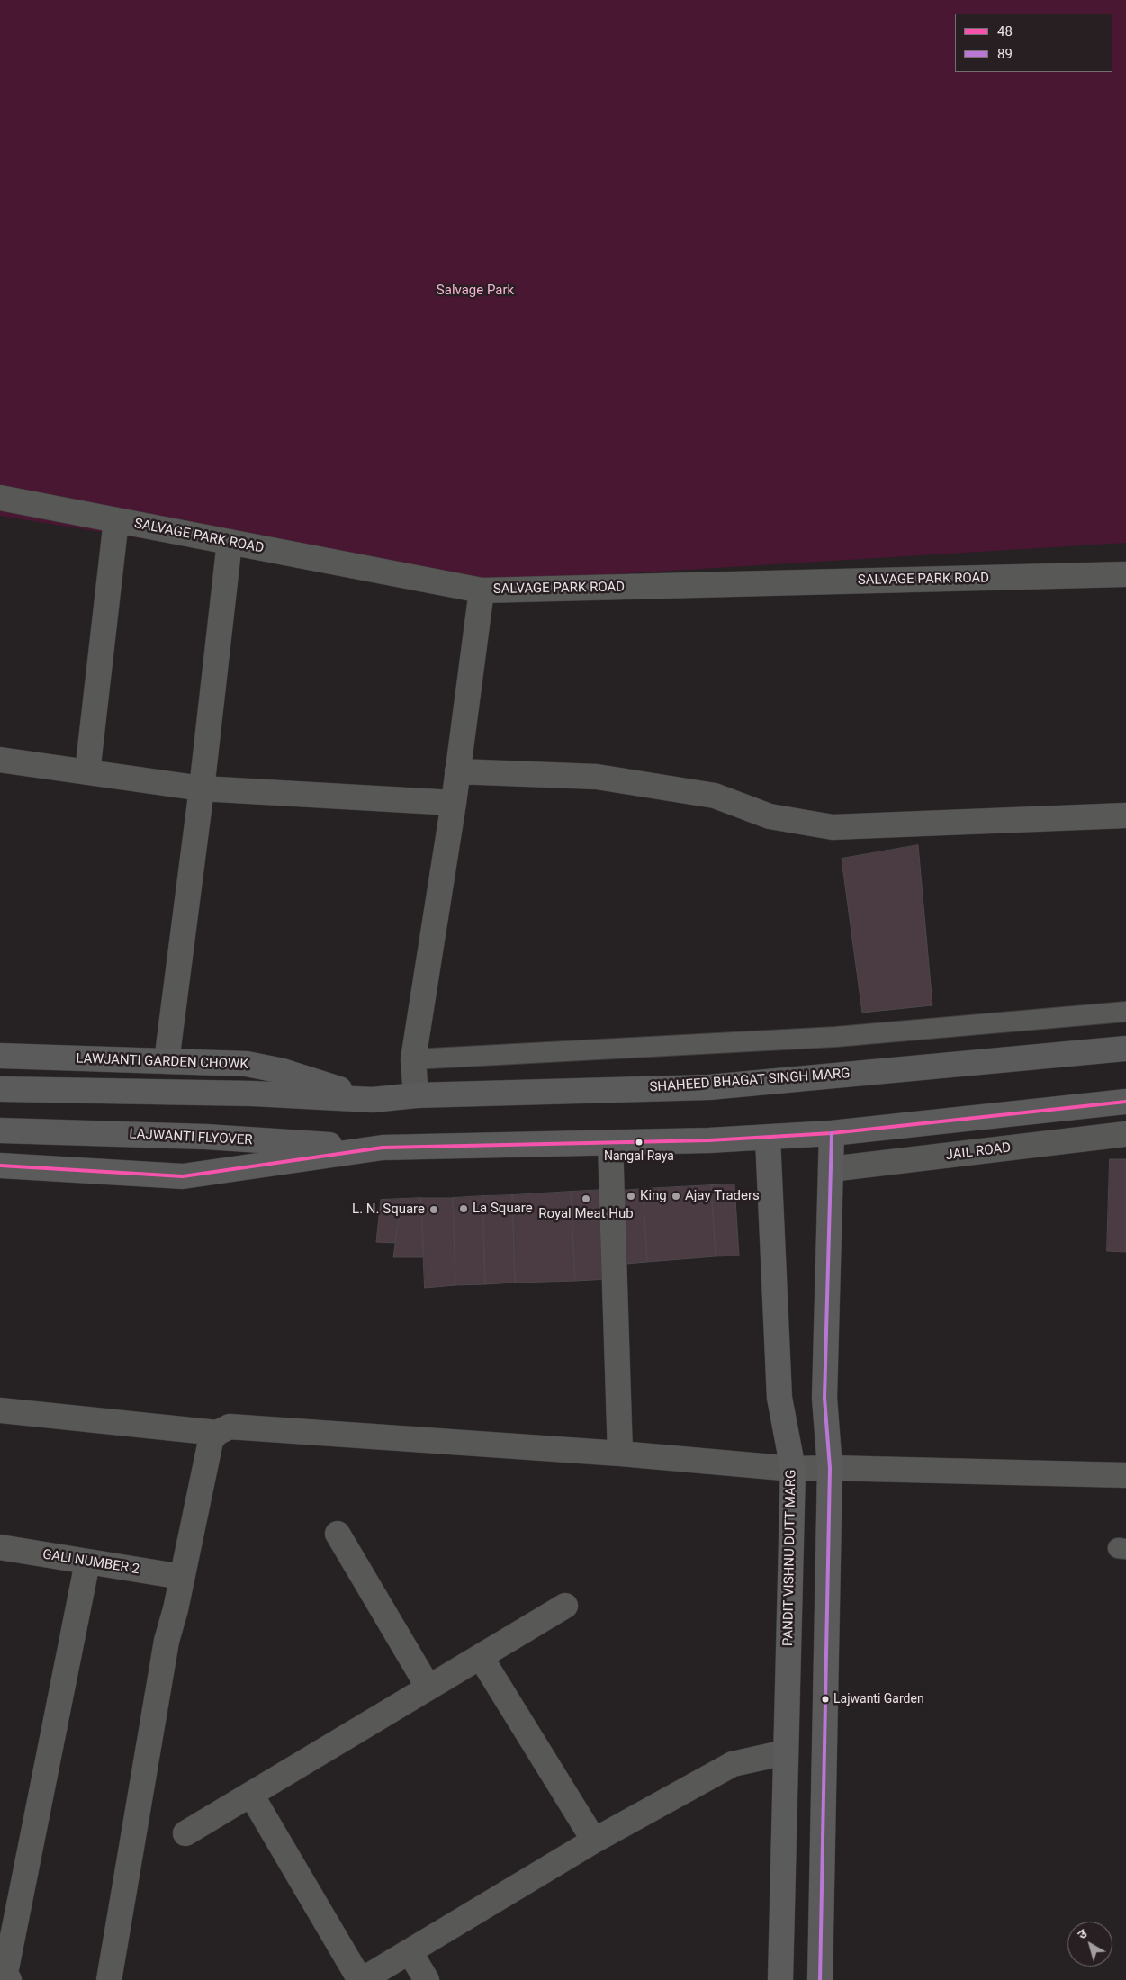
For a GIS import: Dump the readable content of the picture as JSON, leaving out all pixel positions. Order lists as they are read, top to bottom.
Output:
{
  "streets": {
    "street": [
      "SALVAGE PARK ROAD",
      "LAWJANTI GARDEN CHOWK",
      "SHAHEED BHAGAT SINGH MARG",
      "LAJWANTI FLYOVER",
      "JAIL ROAD",
      "PANDIT VISHNU DUTT MARG",
      "GALI NUMBER 2"
    ]
  },
  "crossings": [
    ["LAWJANTI GARDEN CHOWK", "SHAHEED BHAGAT SINGH MARG"]
  ],
  "parks": ["Salvage Park"],
  "places": [
    "Nangal Raya",
    "King",
    "Ajay Traders",
    "Royal Meat Hub",
    "La Square",
    "L. N. Square",
    "Lajwanti Garden"
  ],
  "lines": ["transit line 48", "transit line 89"],
  "legend": ["48", "89"],
  "north": "top left"
}
